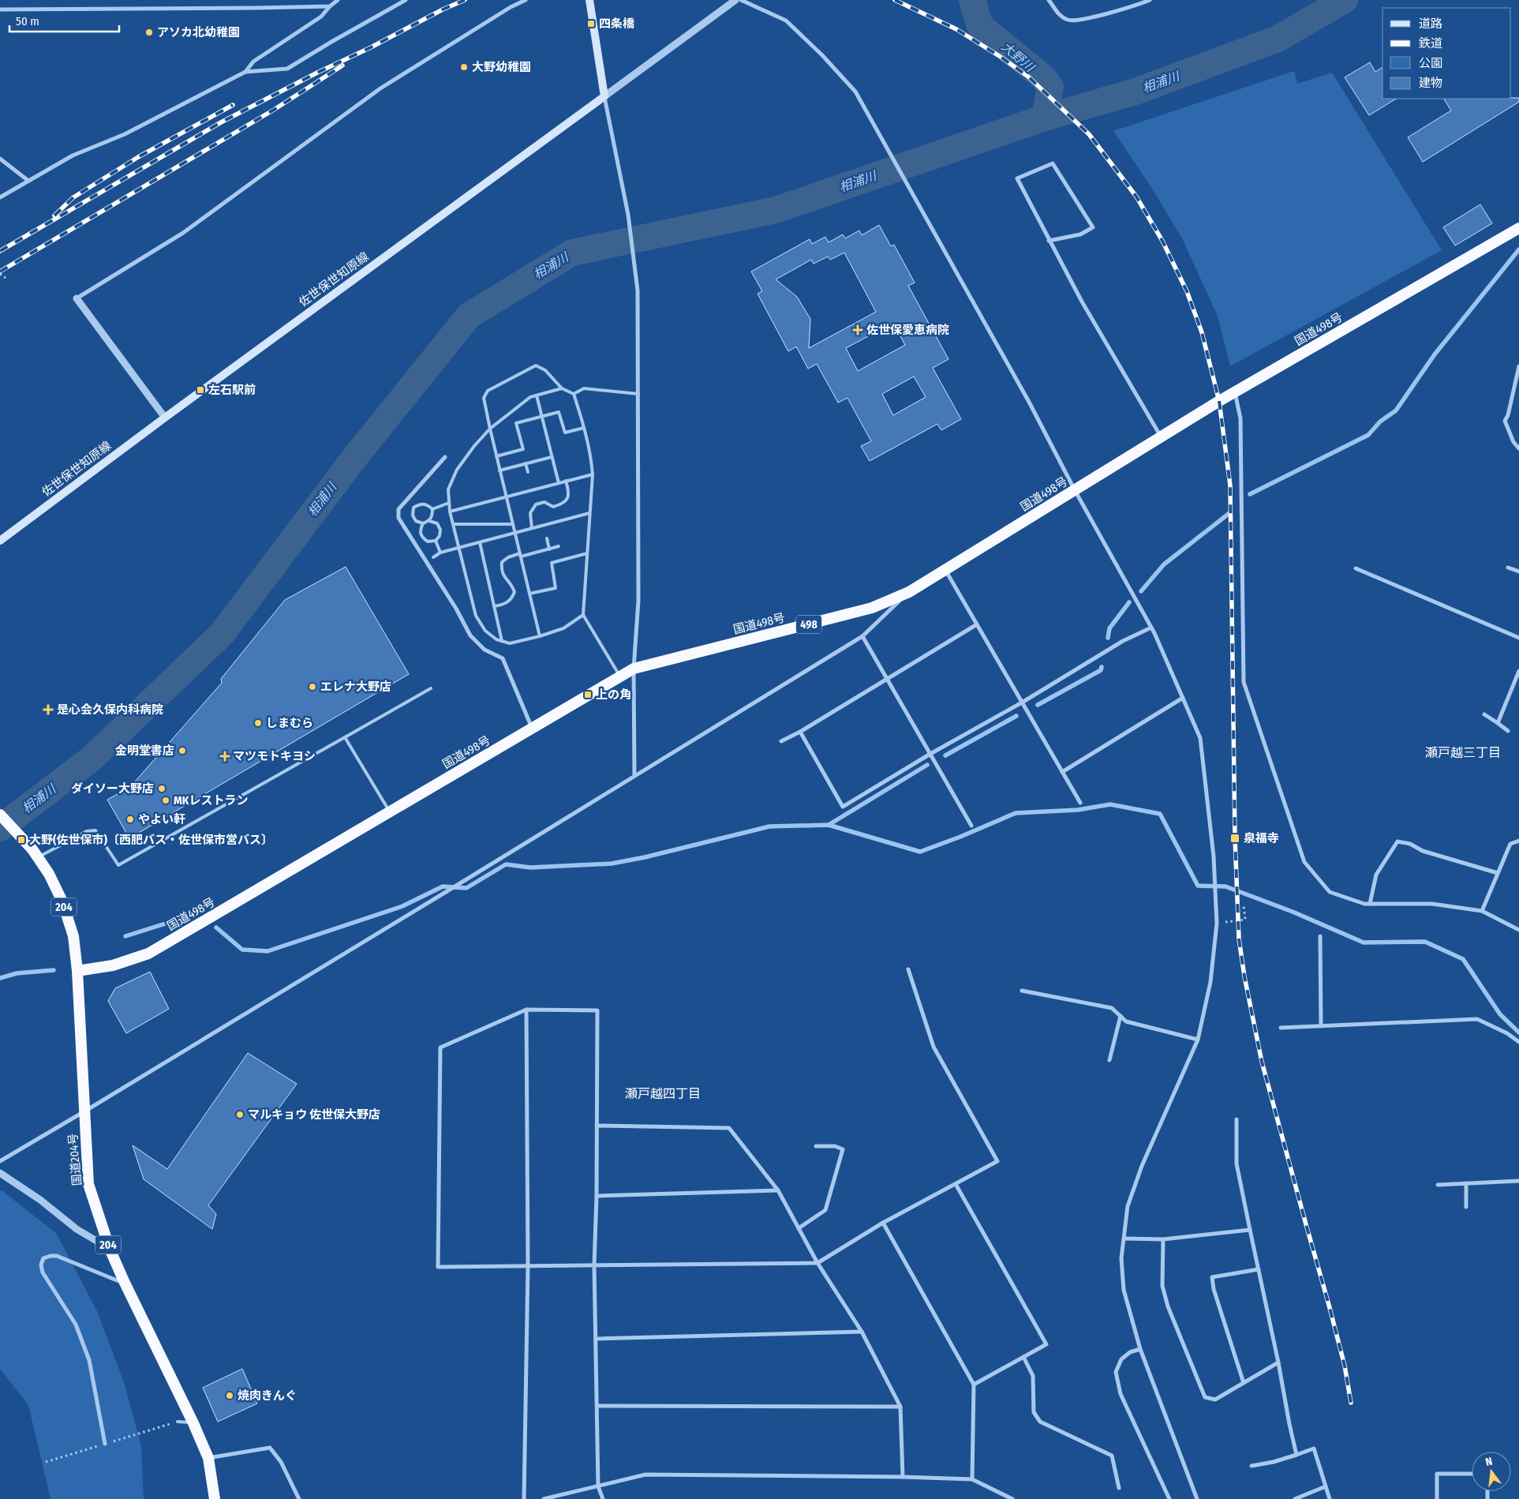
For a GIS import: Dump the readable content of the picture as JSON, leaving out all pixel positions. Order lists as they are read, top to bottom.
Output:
{
  "streets": {
    "highway": [
      "国道498号",
      "498",
      "204",
      "国道204号"
    ],
    "main road": ["佐世保世知原線"]
  },
  "crossings": [
    ["国道498号", "国道204号"]
  ],
  "districts": ["瀬戸越三丁目", "瀬戸越四丁目"],
  "water": ["大野川", "相浦川"],
  "places": {
    "transit": [
      "四条橋",
      "左石駅前",
      "上の角",
      "泉福寺",
      "大野(佐世保市)〔西肥バス・佐世保市営バス〕"
    ],
    "other": [
      "アソカ北幼稚園",
      "大野幼稚園",
      "エレナ大野店",
      "しまむら",
      "金明堂書店",
      "ダイソー大野店",
      "MKレストラン",
      "やよい軒",
      "マルキョウ 佐世保大野店",
      "焼肉きんぐ"
    ],
    "health": ["佐世保愛恵病院", "是心会久保内科病院", "マツモトキヨシ"]
  },
  "legend": [
    "道路",
    "鉄道",
    "公園",
    "建物"
  ],
  "scale_bar": "50 m",
  "north": "top"
}
